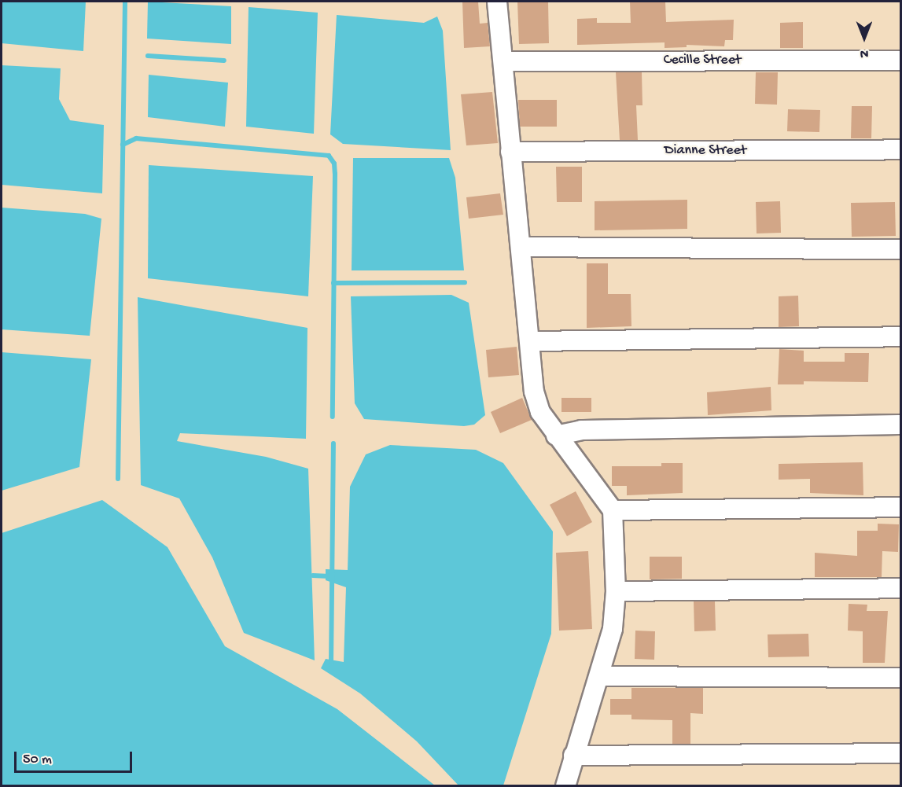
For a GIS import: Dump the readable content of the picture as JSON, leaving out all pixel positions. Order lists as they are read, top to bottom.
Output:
{
  "streets": {
    "street": ["Cecille Street", "Dianne Street"]
  },
  "scale_bar": "50 m",
  "north": "bottom"
}
